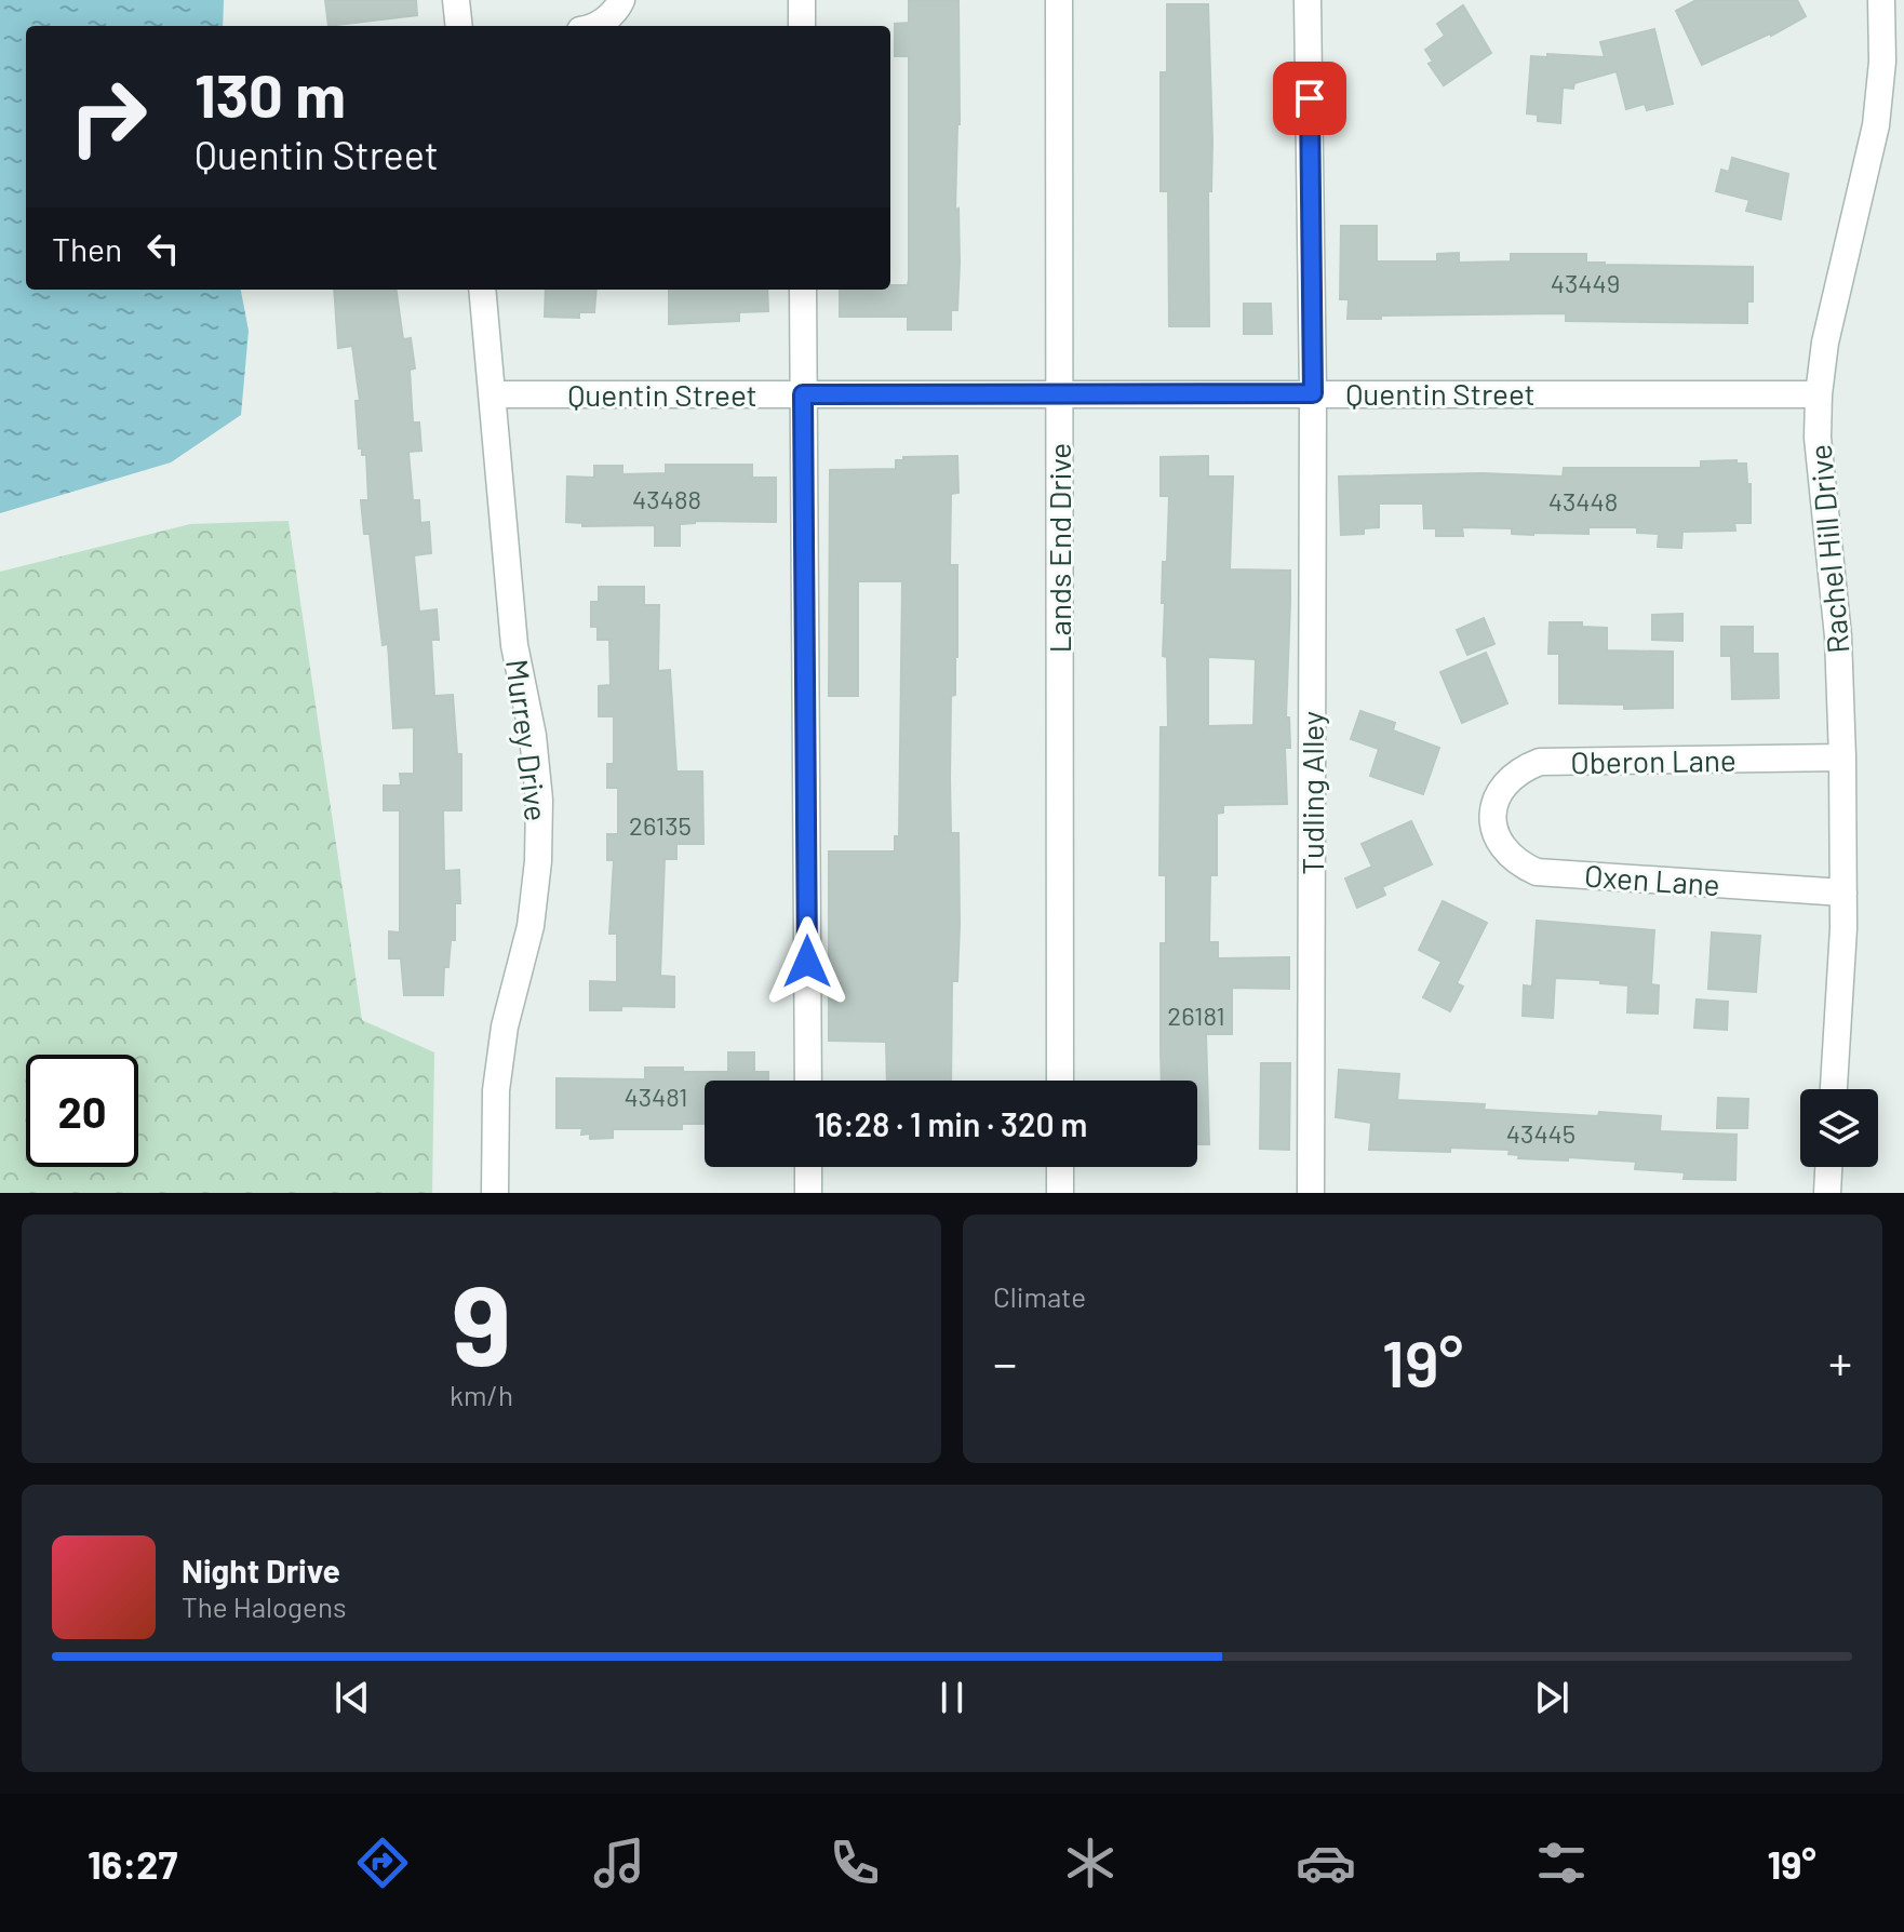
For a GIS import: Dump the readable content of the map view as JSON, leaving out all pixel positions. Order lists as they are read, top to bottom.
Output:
{
  "streets": {
    "street": [
      "Quentin Street",
      "Lands End Drive",
      "Rachel Hill Drive",
      "Murrey Drive",
      "Oberon Lane",
      "Tudling Alley",
      "Oxen Lane"
    ]
  },
  "crossings": [
    ["Quentin Street", "Lands End Drive"],
    ["Quentin Street", "Rachel Hill Drive"],
    ["Quentin Street", "Murrey Drive"],
    ["Quentin Street", "Tudling Alley"],
    ["Rachel Hill Drive", "Oberon Lane"],
    ["Rachel Hill Drive", "Oxen Lane"],
    ["Oberon Lane", "Oxen Lane"]
  ],
  "house_numbers": [
    "43449",
    "43488",
    "43448",
    "26135",
    "26181",
    "43481",
    "43445"
  ],
  "page": {
    "turn": ["130 m", "Quentin Street"],
    "then": "Then",
    "limit": "20",
    "trip": "16:28 · 1 min · 320 m",
    "tile": [
      ["9", "km/h"],
      "Climate"
    ],
    "heat": ["−", "19°", "+"],
    "song": ["Night Drive", "The Halogens"],
    "tabs": ["16:27", "19°"]
  }
}
